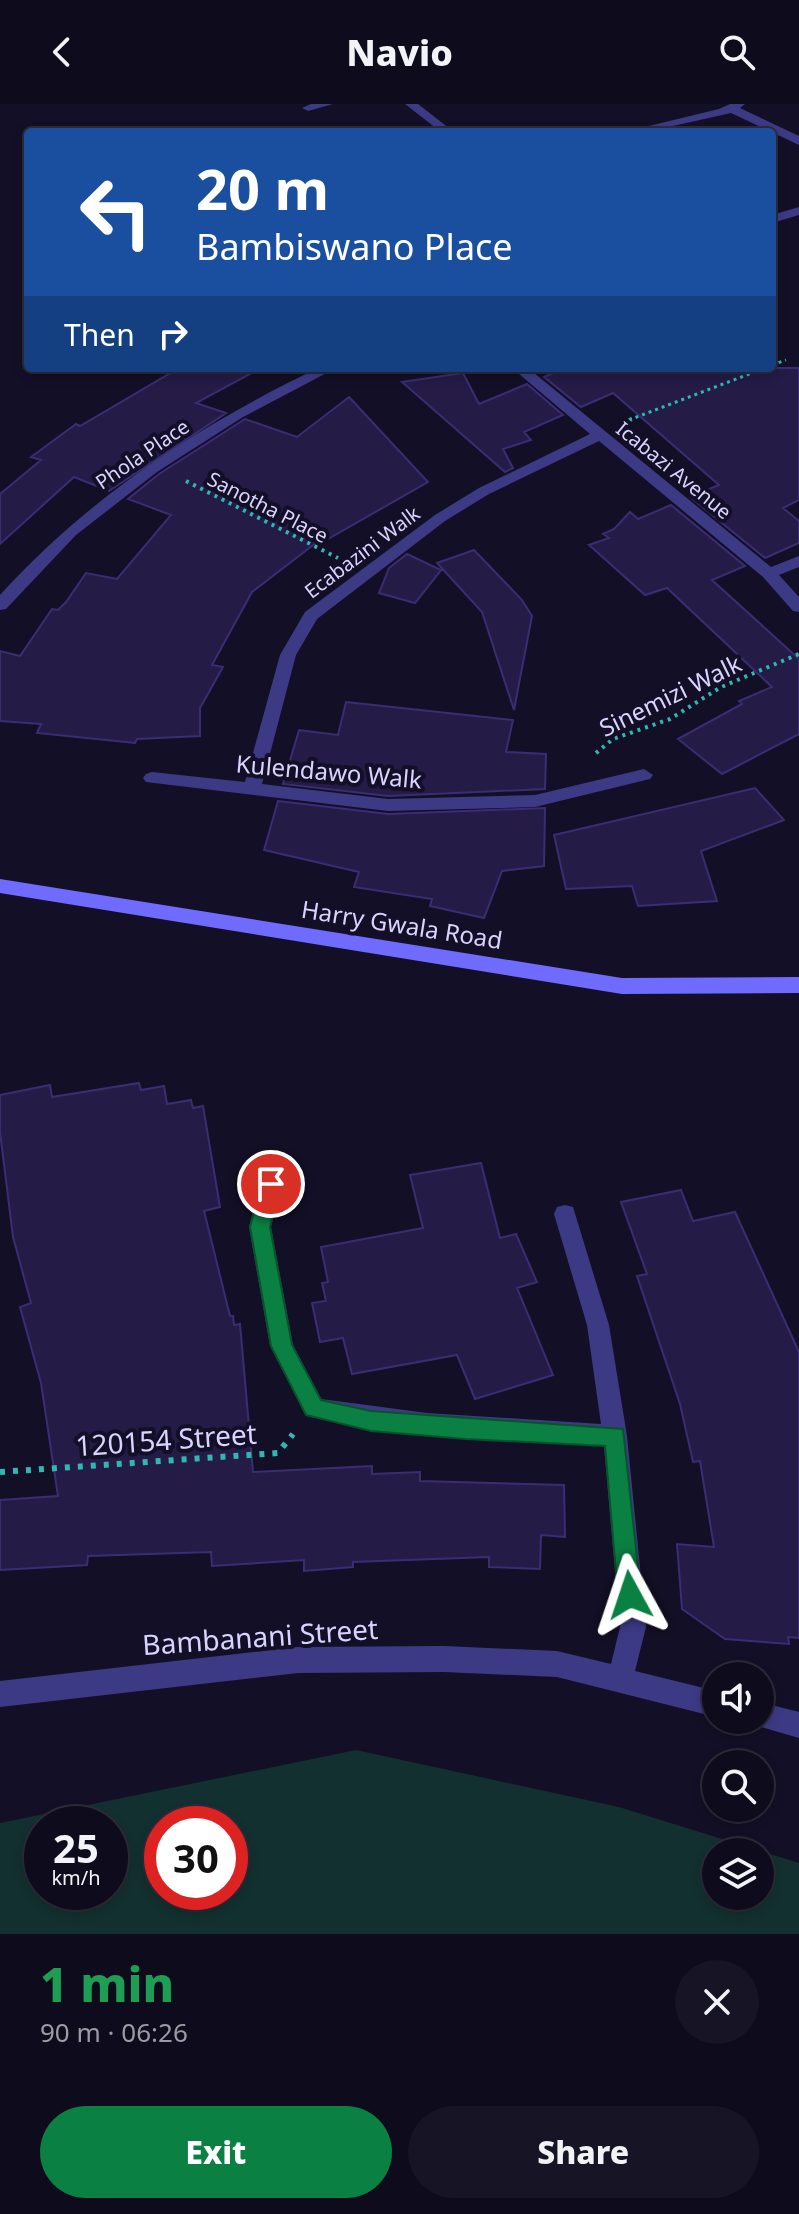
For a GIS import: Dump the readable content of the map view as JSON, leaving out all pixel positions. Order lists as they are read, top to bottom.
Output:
{
  "streets": {
    "main road": ["Harry Gwala Road"],
    "street": [
      "Phola Place",
      "Icabazi Avenue",
      "Ecabazini Walk",
      "Kulendawo Walk",
      "Bambanani Street"
    ],
    "path": ["Sanotha Place", "Sinemizi Walk", "120154 Street"]
  },
  "crossings": [
    ["Phola Place", "Sanotha Place"],
    ["Icabazi Avenue", "Ecabazini Walk"],
    ["Sanotha Place", "Ecabazini Walk"],
    ["Ecabazini Walk", "Kulendawo Walk"],
    ["Sinemizi Walk", "Kulendawo Walk"]
  ],
  "page": {
    "header": "Navio",
    "turn": ["20 m", "Bambiswano Place"],
    "then": "Then",
    "speed": "25 km/h",
    "limit": "30",
    "heading": ["1 min", "90 m · 06:26"],
    "buttons": ["Exit", "Share"]
  }
}
